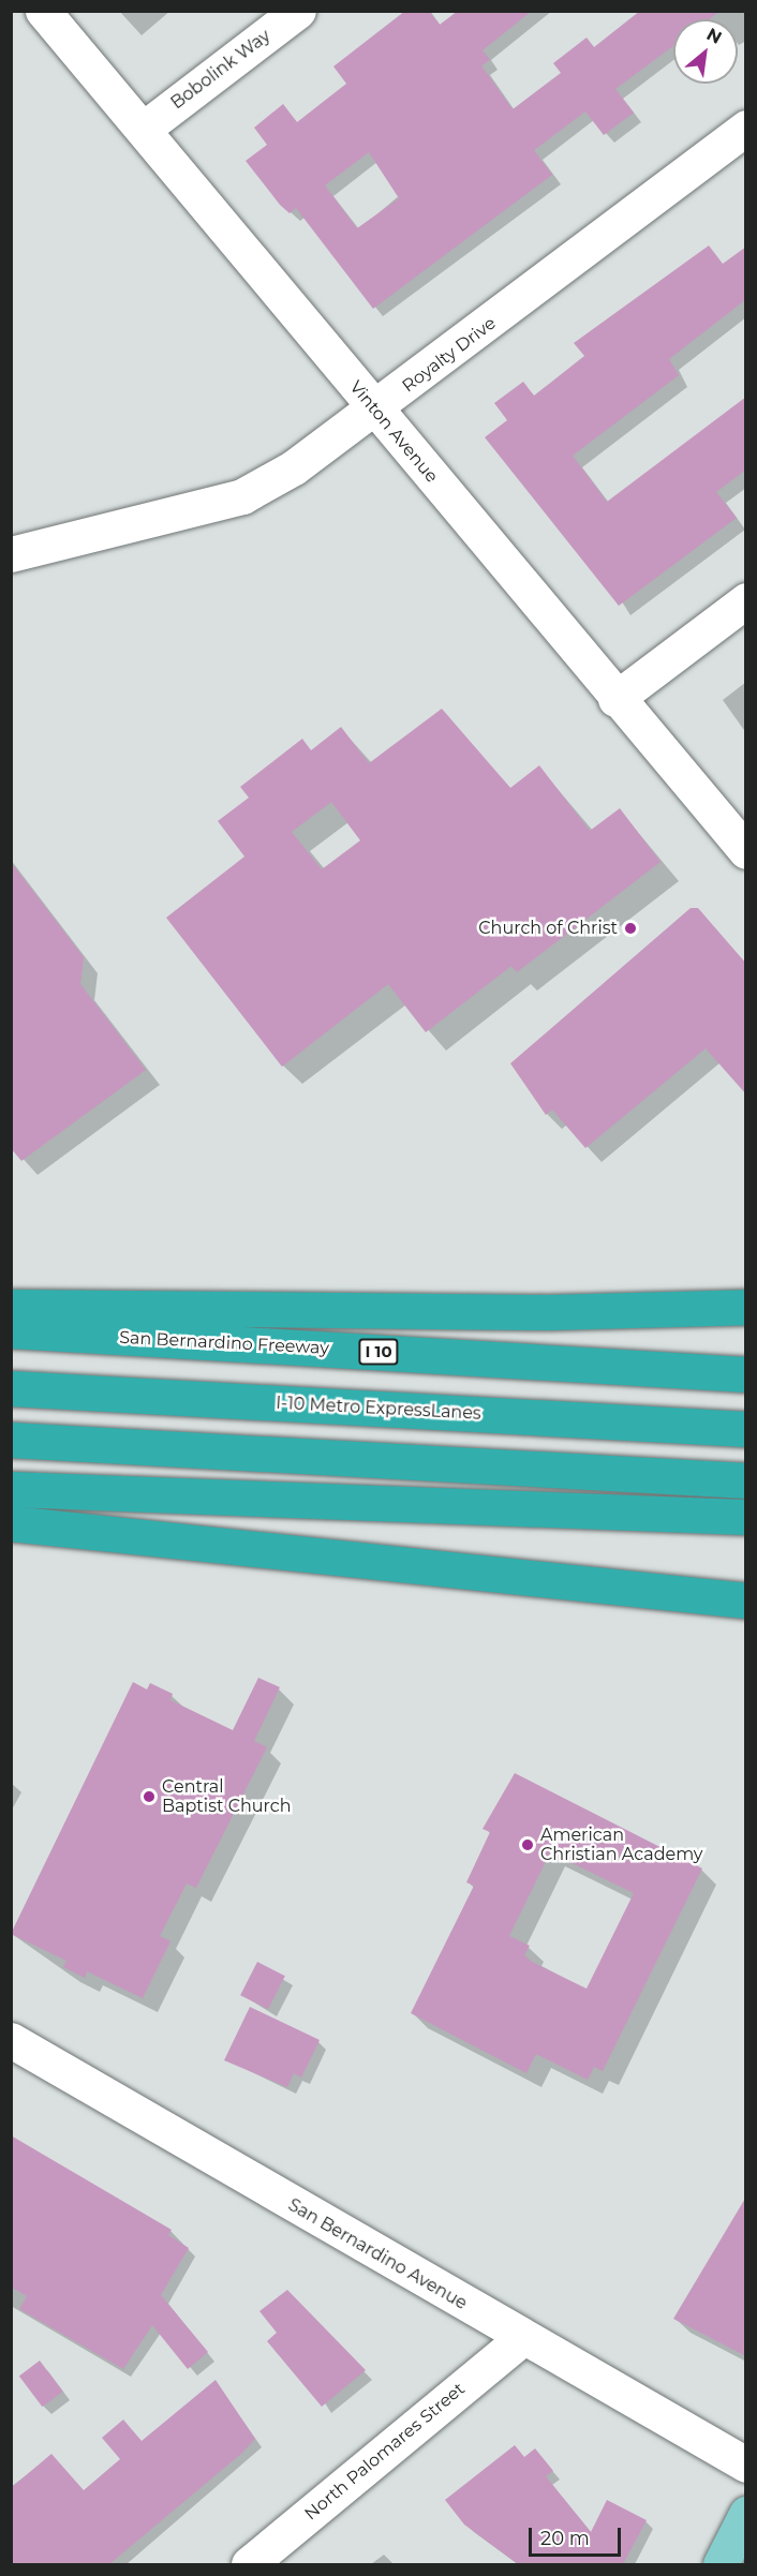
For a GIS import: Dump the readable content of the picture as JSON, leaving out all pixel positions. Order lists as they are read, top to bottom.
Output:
{
  "streets": {
    "highway": ["San Bernardino Freeway", "I 10", "I-10 Metro ExpressLanes"],
    "street": [
      "Bobolink Way",
      "Royalty Drive",
      "Vinton Avenue",
      "San Bernardino Avenue",
      "North Palomares Street"
    ]
  },
  "crossings": [
    ["Bobolink Way", "Vinton Avenue"],
    ["Royalty Drive", "Vinton Avenue"],
    ["San Bernardino Avenue", "North Palomares Street"]
  ],
  "places": ["Church of Christ", "Central Baptist Church", "American Christian Academy"],
  "scale_bar": "20 m",
  "north": "top right"
}
